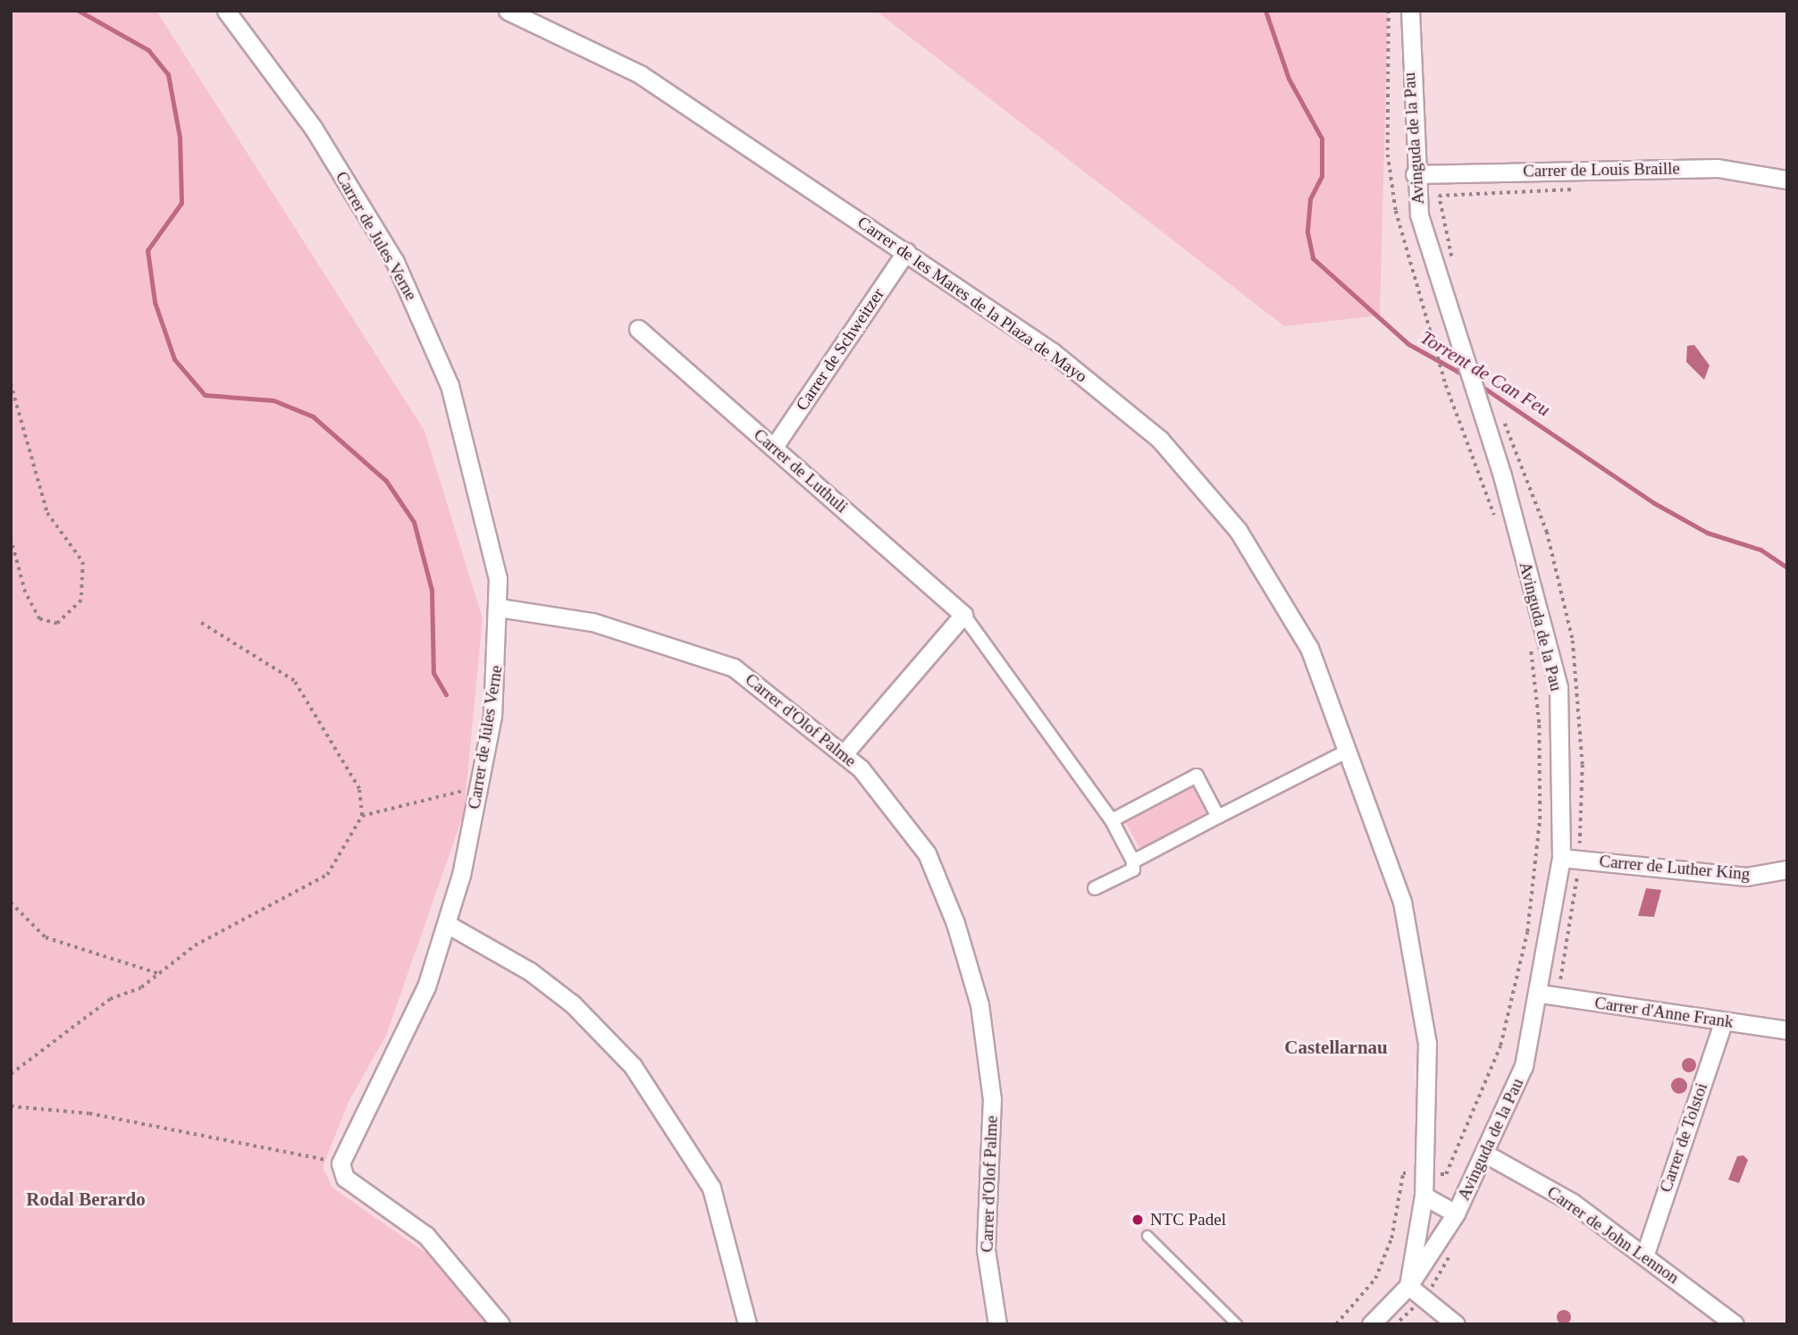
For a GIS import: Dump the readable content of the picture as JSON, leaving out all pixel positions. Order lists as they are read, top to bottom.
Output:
{
  "streets": {
    "street": [
      "Avinguda de la Pau",
      "Carrer de Louis Braille",
      "Carrer de Jules Verne",
      "Carrer de les Mares de la Plaza de Mayo",
      "Carrer de Schweitzer",
      "Carrer de Luthuli",
      "Carrer d'Olof Palme",
      "Carrer de Luther King",
      "Carrer d'Anne Frank",
      "Carrer de Tolstoi",
      "Carrer de John Lennon"
    ]
  },
  "crossings": [
    ["Avinguda de la Pau", "Carrer de Louis Braille"],
    ["Avinguda de la Pau", "Carrer de les Mares de la Plaza de Mayo"],
    ["Avinguda de la Pau", "Carrer de Luther King"],
    ["Avinguda de la Pau", "Carrer d'Anne Frank"],
    ["Avinguda de la Pau", "Carrer de John Lennon"],
    ["Carrer de Jules Verne", "Carrer d'Olof Palme"],
    ["Carrer de les Mares de la Plaza de Mayo", "Carrer de Schweitzer"],
    ["Carrer de Schweitzer", "Carrer de Luthuli"],
    ["Carrer d'Anne Frank", "Carrer de Tolstoi"],
    ["Carrer de Tolstoi", "Carrer de John Lennon"]
  ],
  "districts": ["Castellarnau", "Rodal Berardo"],
  "water": ["Torrent de Can Feu"],
  "places": ["NTC Padel"]
}
